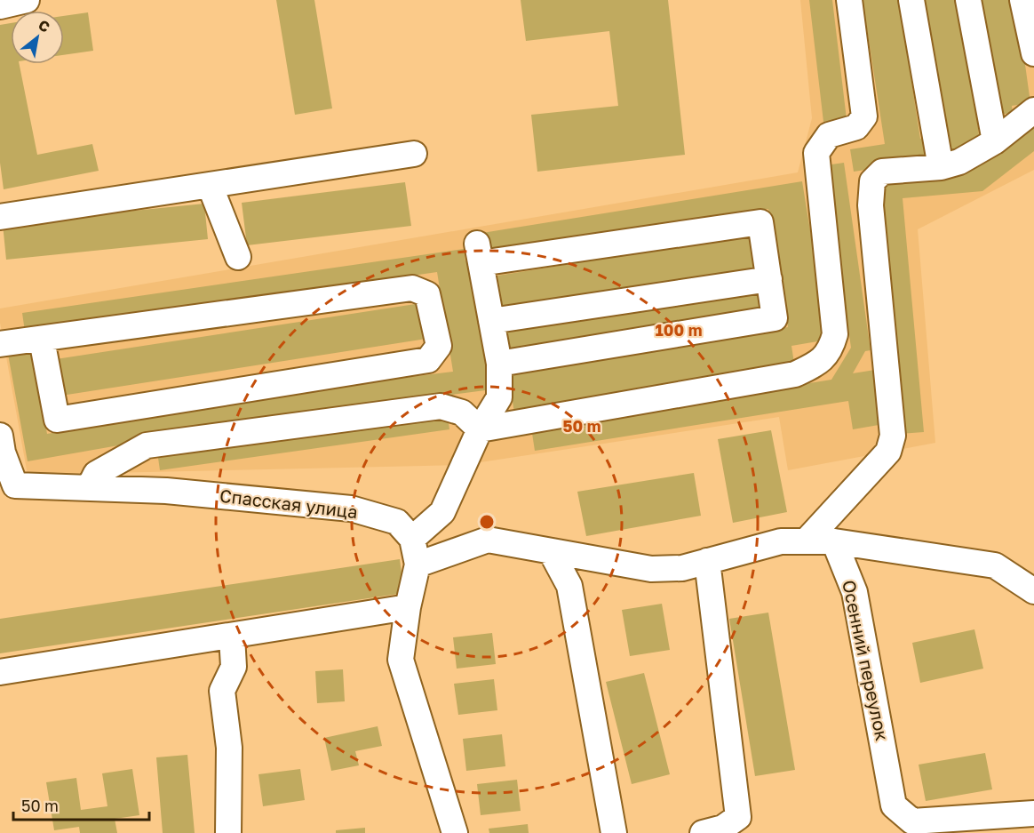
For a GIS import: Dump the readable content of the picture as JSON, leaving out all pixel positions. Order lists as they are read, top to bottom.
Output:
{
  "streets": {
    "street": ["Спасская улица", "Осенний переулок"]
  },
  "scale_bar": "50 m",
  "north": "top right",
  "rings": ["100 m", "50 m"]
}
